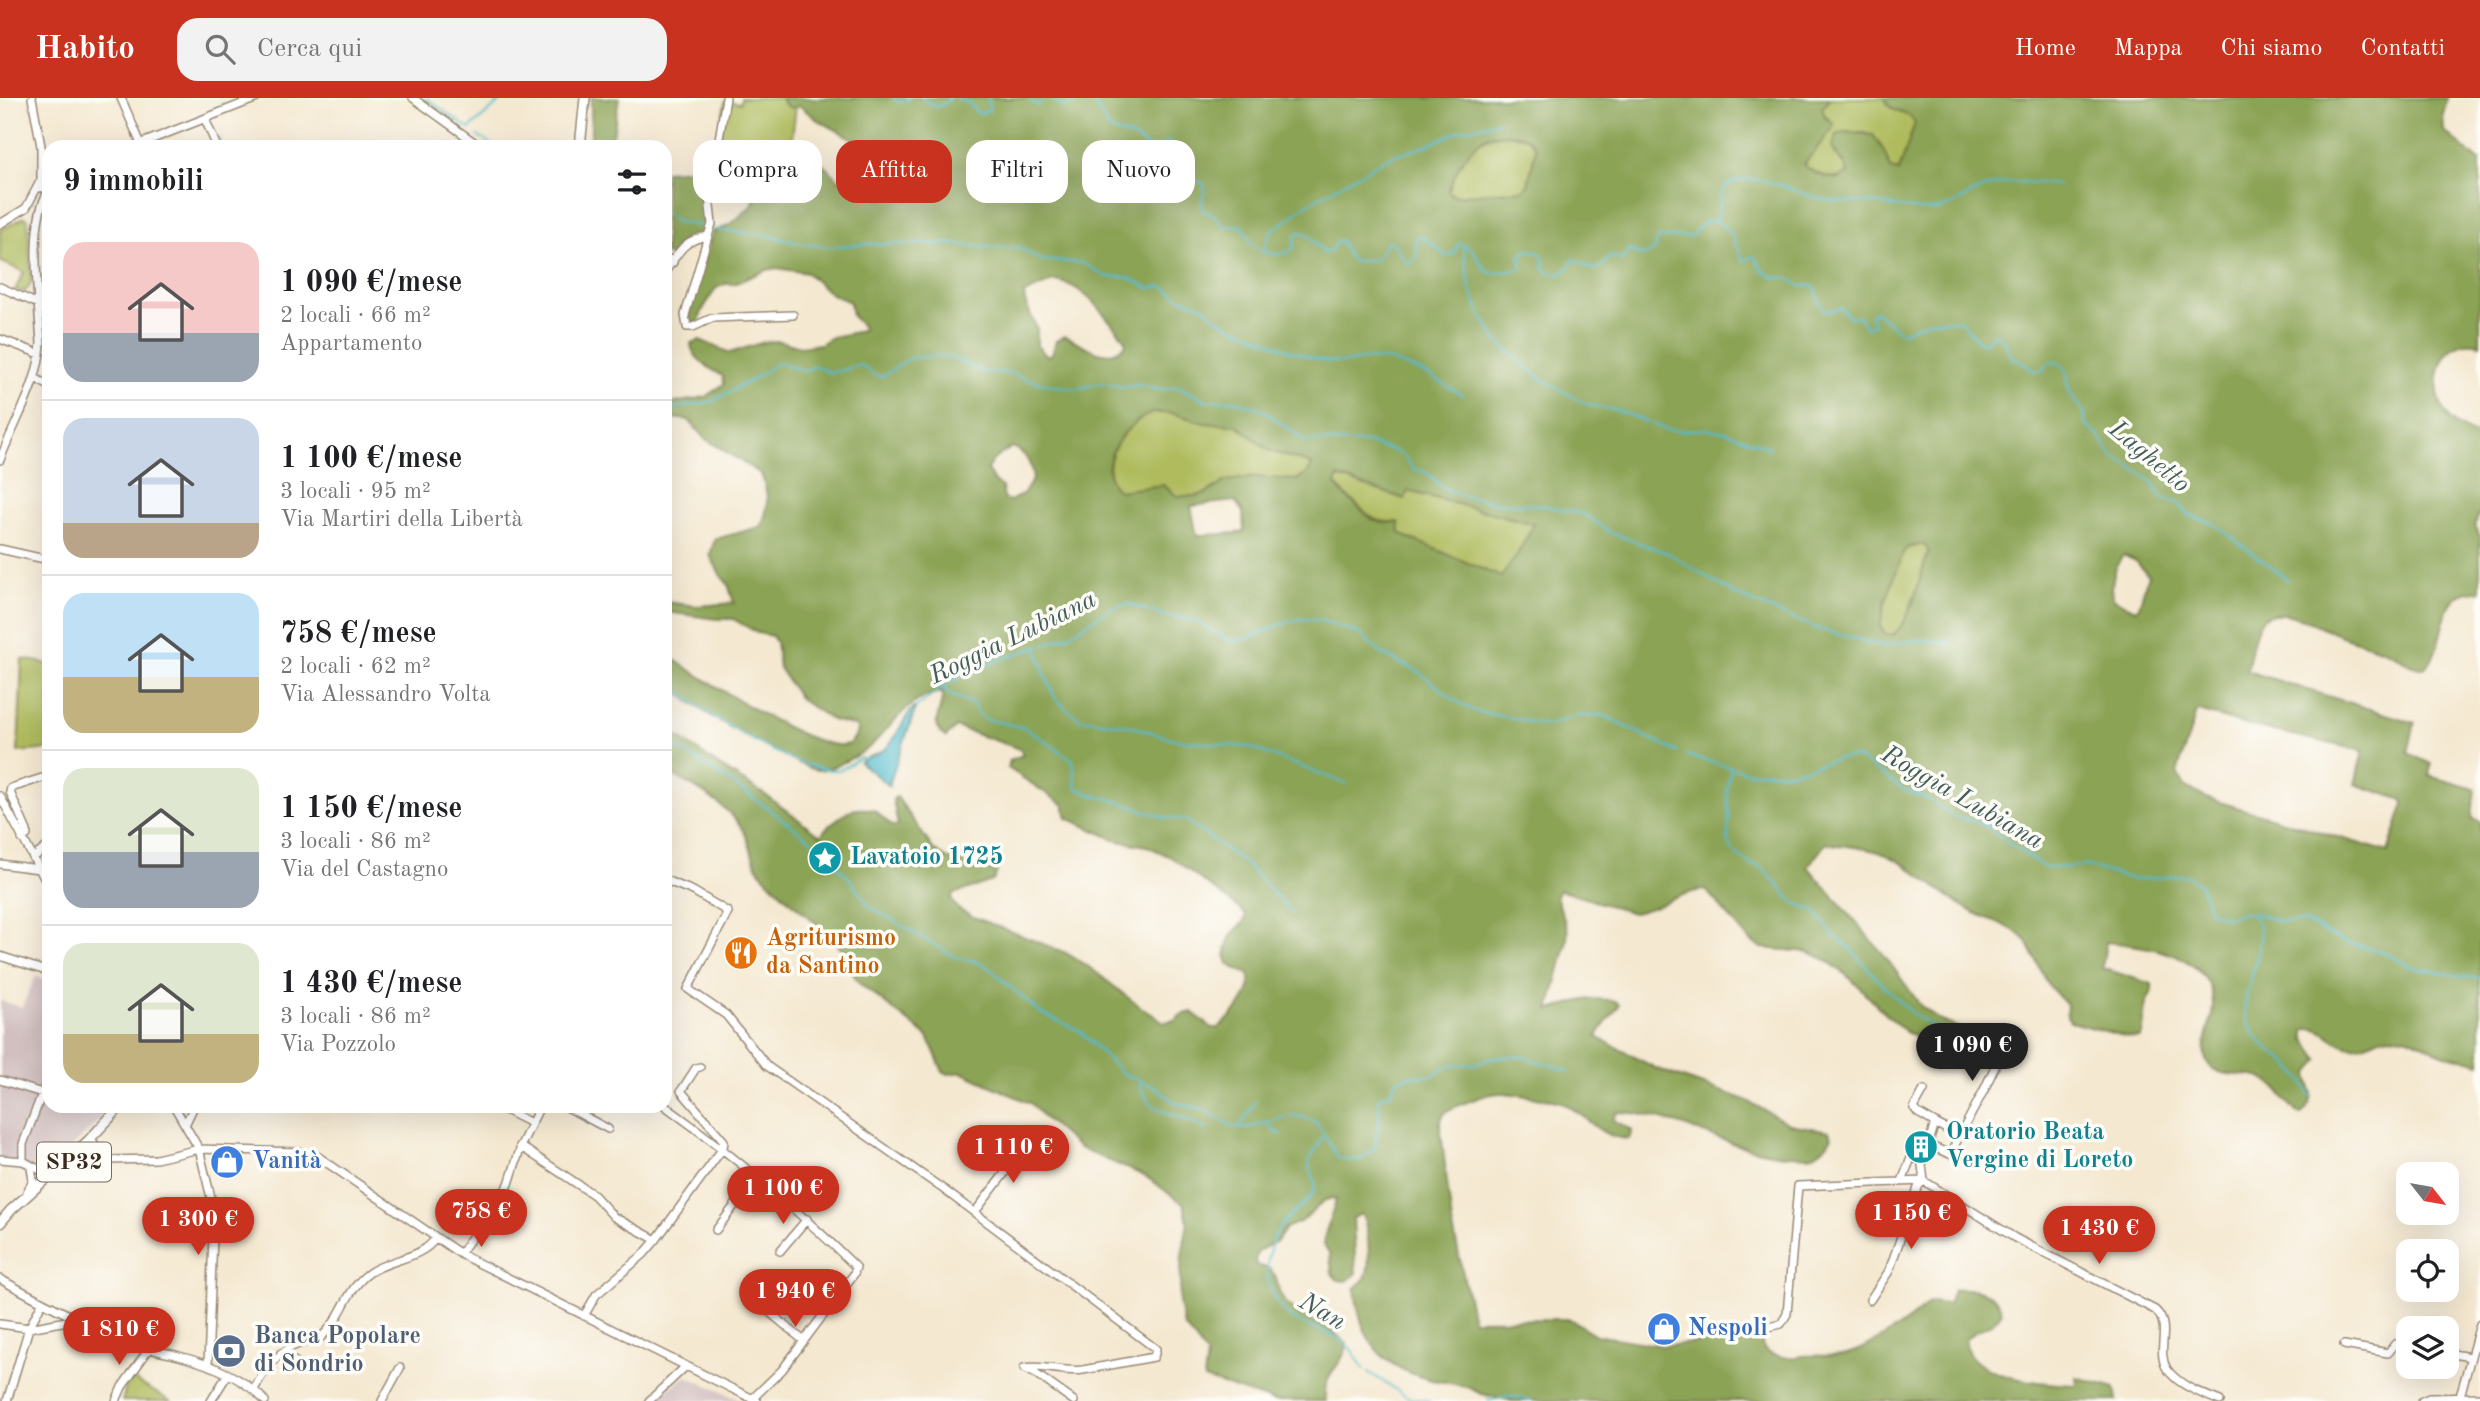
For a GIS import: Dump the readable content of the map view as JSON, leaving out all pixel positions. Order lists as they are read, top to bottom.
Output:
{
  "streets": {
    "main road": ["SP32"]
  },
  "water": ["Laghetto", "Roggia Lubiana", "Nan"],
  "places": {
    "place": ["Lavatoio 1725"],
    "restaurant": ["Agriturismo da Santino"],
    "building": ["Oratorio Beata Vergine di Loreto"],
    "shop": ["Vanità", "Nespoli"],
    "bank": ["Banca Popolare di Sondrio"]
  },
  "north": "bottom right",
  "page": {
    "header": "Habito",
    "search": "Cerca qui",
    "nav": [
      "Home",
      "Mappa",
      "Chi siamo",
      "Contatti"
    ],
    "chip": [
      "Compra",
      "Affitta",
      "Filtri",
      "Nuovo"
    ],
    "heading": "9 immobili",
    "list": [
      {
        "name": "1 090 €/mese",
        "note": "2 locali · 66 m² · Appartamento"
      },
      {
        "name": "1 100 €/mese",
        "note": "3 locali · 95 m² · Via Martiri della Libertà"
      },
      {
        "name": "758 €/mese",
        "note": "2 locali · 62 m² · Via Alessandro Volta"
      },
      {
        "name": "1 150 €/mese",
        "note": "3 locali · 86 m² · Via del Castagno"
      },
      {
        "name": "1 430 €/mese",
        "note": "3 locali · 86 m² · Via Pozzolo"
      }
    ],
    "price": [
      "1 090 €",
      "1 110 €",
      "1 100 €",
      "758 €",
      "1 150 €",
      "1 300 €",
      "1 430 €",
      "1 940 €",
      "1 810 €"
    ]
  }
}
